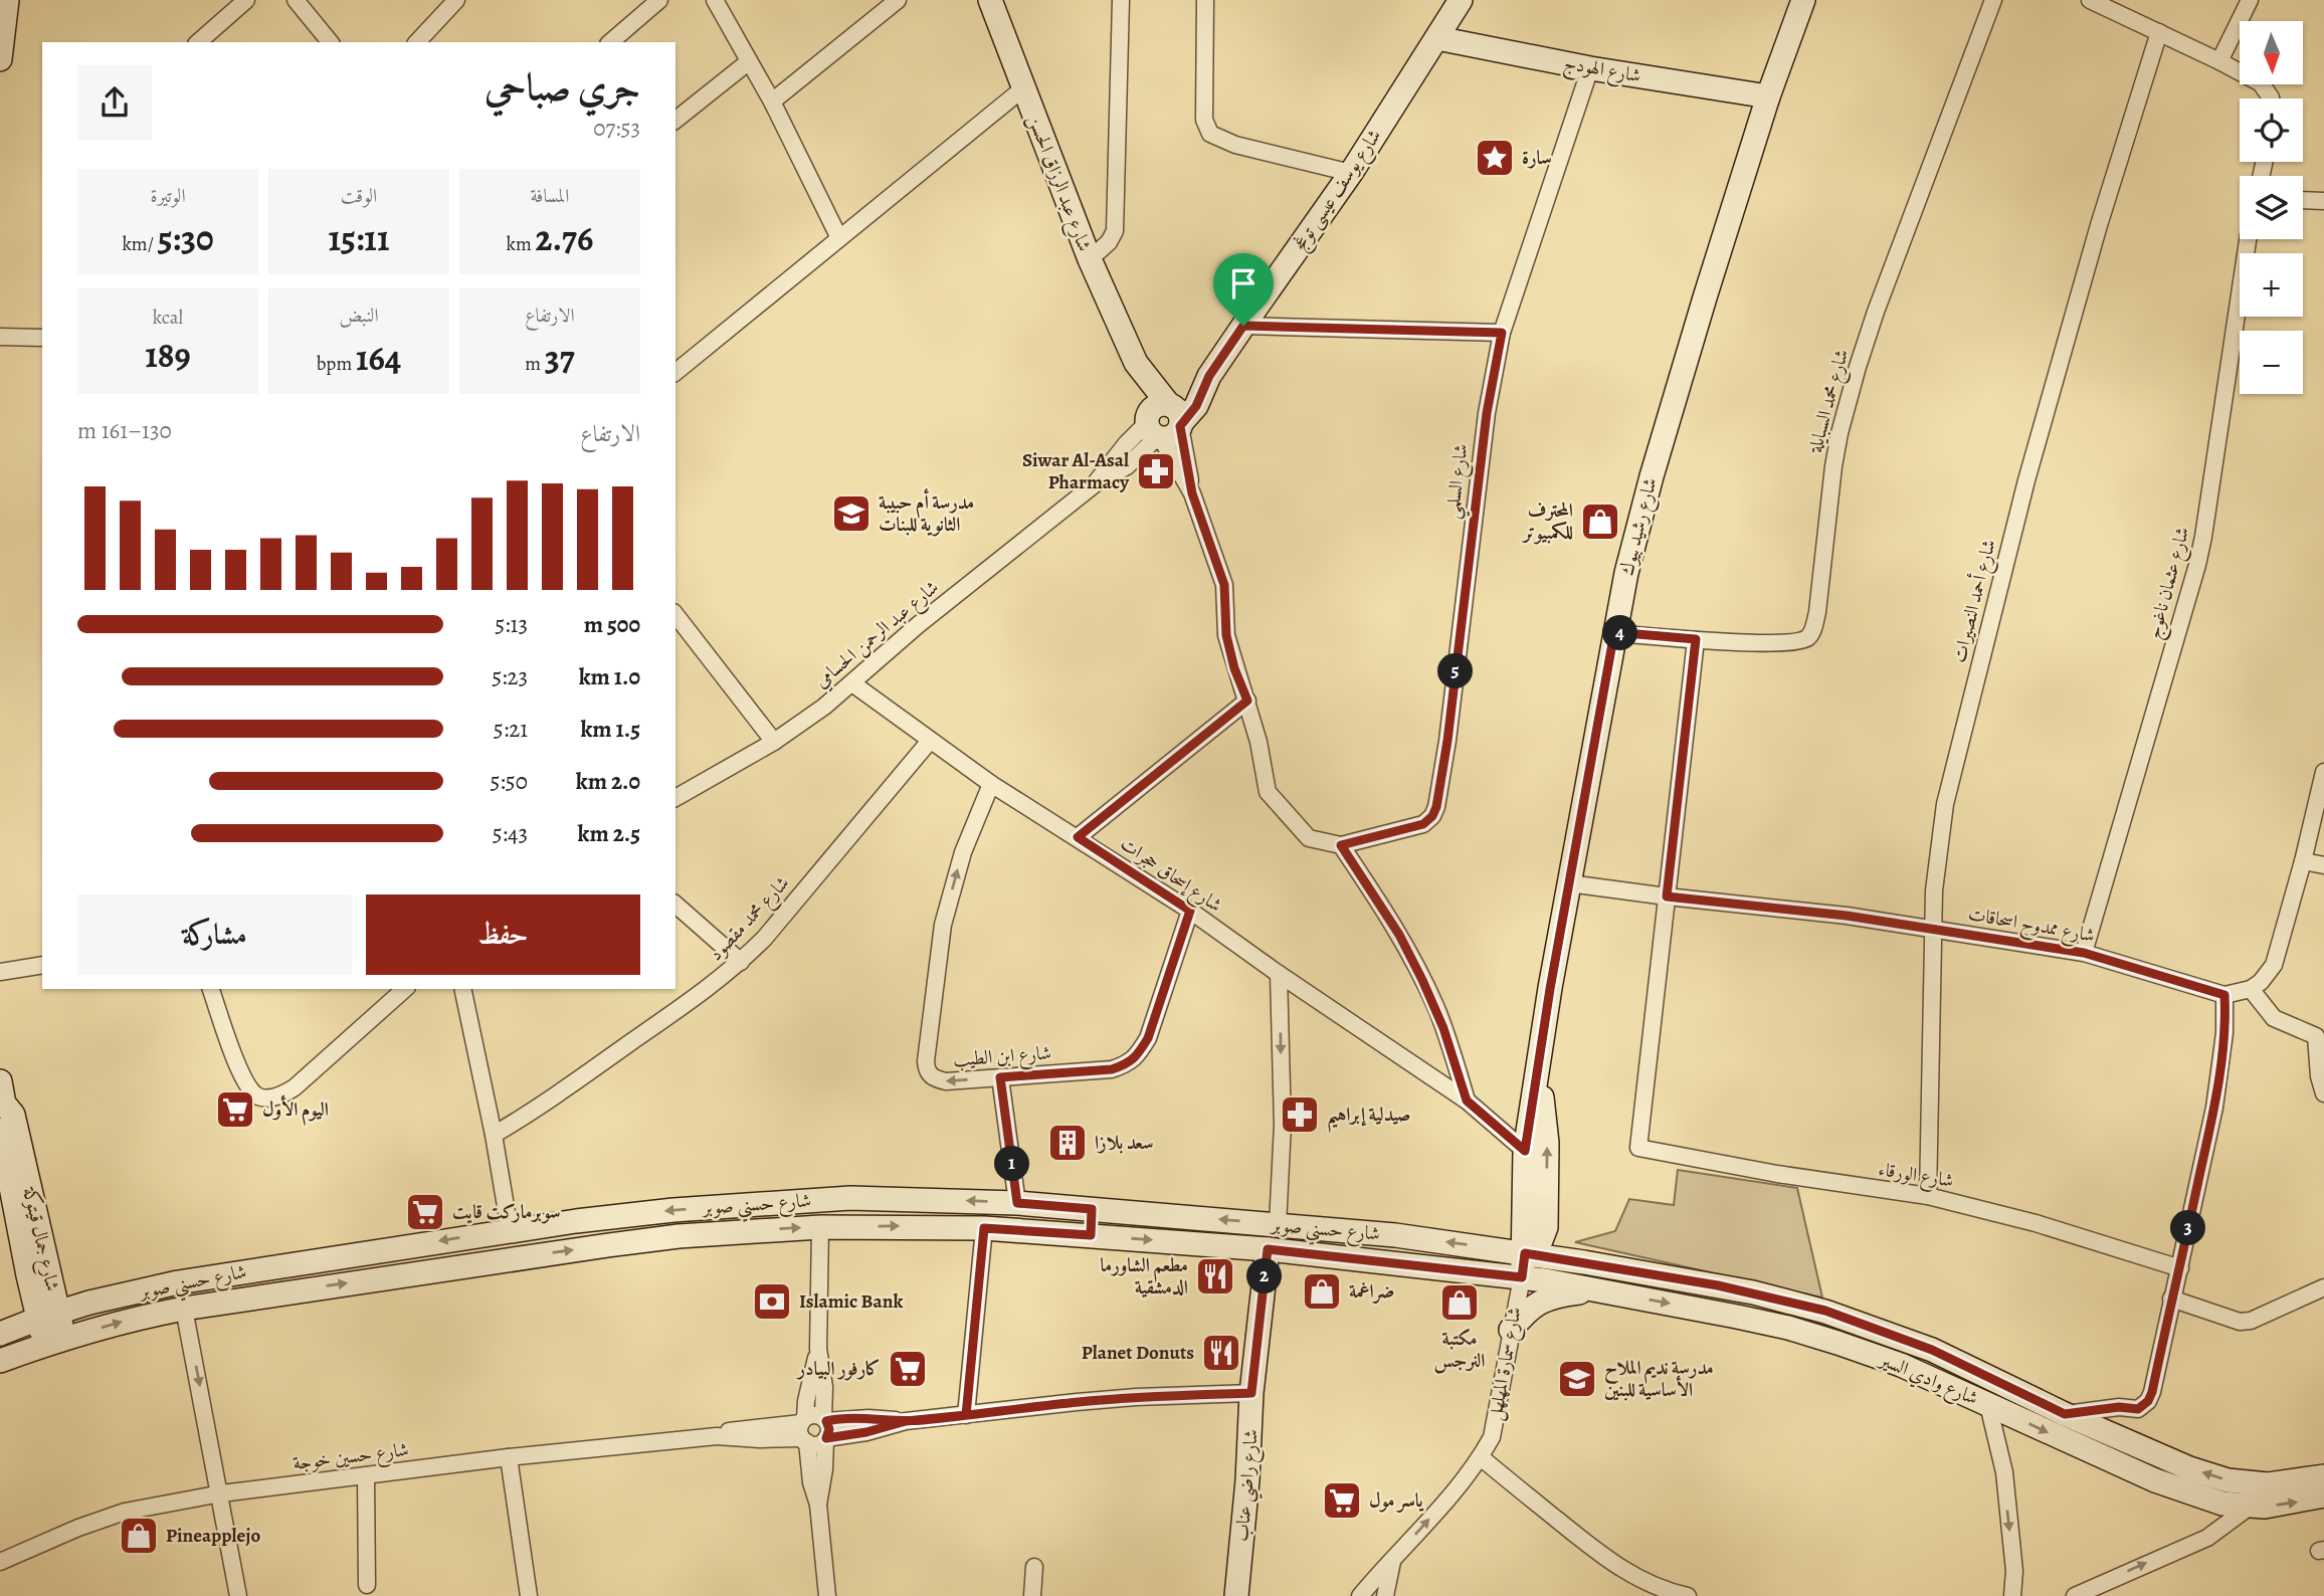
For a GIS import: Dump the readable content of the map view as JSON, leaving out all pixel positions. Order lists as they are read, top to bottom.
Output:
{
  "streets": {
    "main road": [
      "شارع الهودج",
      "شارع عبد الرزاق الحسن",
      "شارع يوسف عيسى توغج",
      "شارع رشيد بيوك",
      "شارع حسني صوبر",
      "شارع جمال قيتوكة",
      "شارع سمارة المهلهل",
      "شارع وادي السير",
      "شارع راضي عناب"
    ],
    "street": [
      "شارع محمد السبايلة",
      "شارع السلمي",
      "شارع عثمان ناغوج",
      "شارع أحمد النصيرات",
      "شارع عبد الرحمن الحسامي",
      "شارع إسحاق حجرات",
      "شارع محمد مقصود",
      "شارع ممدوح اسحاقات",
      "شارع ابن الطيب",
      "شارع الورقاء",
      "شارع حسين خوجة"
    ]
  },
  "crossings": [
    ["شارع الهودج", "شارع يوسف عيسى توغج"],
    ["شارع الهودج", "شارع السلمي"],
    ["شارع الهودج", "شارع رشيد بيوك"],
    ["شارع عبد الرزاق الحسن", "شارع يوسف عيسى توغج"],
    ["شارع عبد الرزاق الحسن", "شارع السلمي"],
    ["شارع عبد الرزاق الحسن", "شارع عبد الرحمن الحسامي"],
    ["شارع يوسف عيسى توغج", "شارع عبد الرحمن الحسامي"],
    ["شارع محمد السبايلة", "شارع رشيد بيوك"],
    ["شارع رشيد بيوك", "شارع إسحاق حجرات"],
    ["شارع رشيد بيوك", "شارع ممدوح اسحاقات"],
    ["شارع رشيد بيوك", "شارع حسني صوبر"],
    ["شارع رشيد بيوك", "شارع سمارة المهلهل"],
    ["شارع رشيد بيوك", "شارع وادي السير"],
    ["شارع عثمان ناغوج", "شارع ممدوح اسحاقات"],
    ["شارع أحمد النصيرات", "شارع ممدوح اسحاقات"],
    ["شارع أحمد النصيرات", "شارع الورقاء"],
    ["شارع عبد الرحمن الحسامي", "شارع إسحاق حجرات"],
    ["شارع إسحاق حجرات", "شارع محمد مقصود"],
    ["شارع إسحاق حجرات", "شارع ابن الطيب"],
    ["شارع ممدوح اسحاقات", "شارع الورقاء"],
    ["شارع حسني صوبر", "شارع جمال قيتوكة"],
    ["شارع حسني صوبر", "شارع سمارة المهلهل"],
    ["شارع حسني صوبر", "شارع وادي السير"],
    ["شارع حسني صوبر", "شارع راضي عناب"],
    ["شارع سمارة المهلهل", "شارع وادي السير"]
  ],
  "places": {
    "place": ["سارة"],
    "pharmacy": ["Siwar Al-Asal Pharmacy", "صيدلية إبراهيم"],
    "school or university": ["مدرسة أم حبيبة الثانوية للبنات", "مدرسة نديم الملاح الأساسية للبنين"],
    "shop": [
      "المحترف للكمبيوتر",
      "ضراغمة",
      "مكتبة النرجس",
      "Pineapplejo"
    ],
    "supermarket": [
      "اليوم الأول",
      "سوبرماركت قايت",
      "كارفور البيادر",
      "ياسر مول"
    ],
    "building": ["سعد بلازا"],
    "restaurant": ["مطعم الشاورما الدمشقية", "Planet Donuts"],
    "bank": ["Islamic Bank"]
  },
  "north": "bottom",
  "page": {
    "map_buttons": ["+", "−"],
    "heading": ["جري صباحي", "07:53"],
    "stats": [
      ["المسافة", "2.76 km"],
      ["الوقت", "15:11"],
      ["الوتيرة", "5:30 /km"],
      ["الارتفاع", "37 m"],
      ["النبض", "164 bpm"],
      ["kcal", "189"]
    ],
    "chart": ["الارتفاع", "130–161 m"],
    "list": [
      {
        "name": "500 m",
        "note": "5:13"
      },
      {
        "name": "1.0 km",
        "note": "5:23"
      },
      {
        "name": "1.5 km",
        "note": "5:21"
      },
      {
        "name": "2.0 km",
        "note": "5:50"
      },
      {
        "name": "2.5 km",
        "note": "5:43"
      }
    ],
    "pins": [
      "4",
      "5",
      "1",
      "3",
      "2"
    ],
    "buttons": ["حفظ", "مشاركة"]
  }
}
